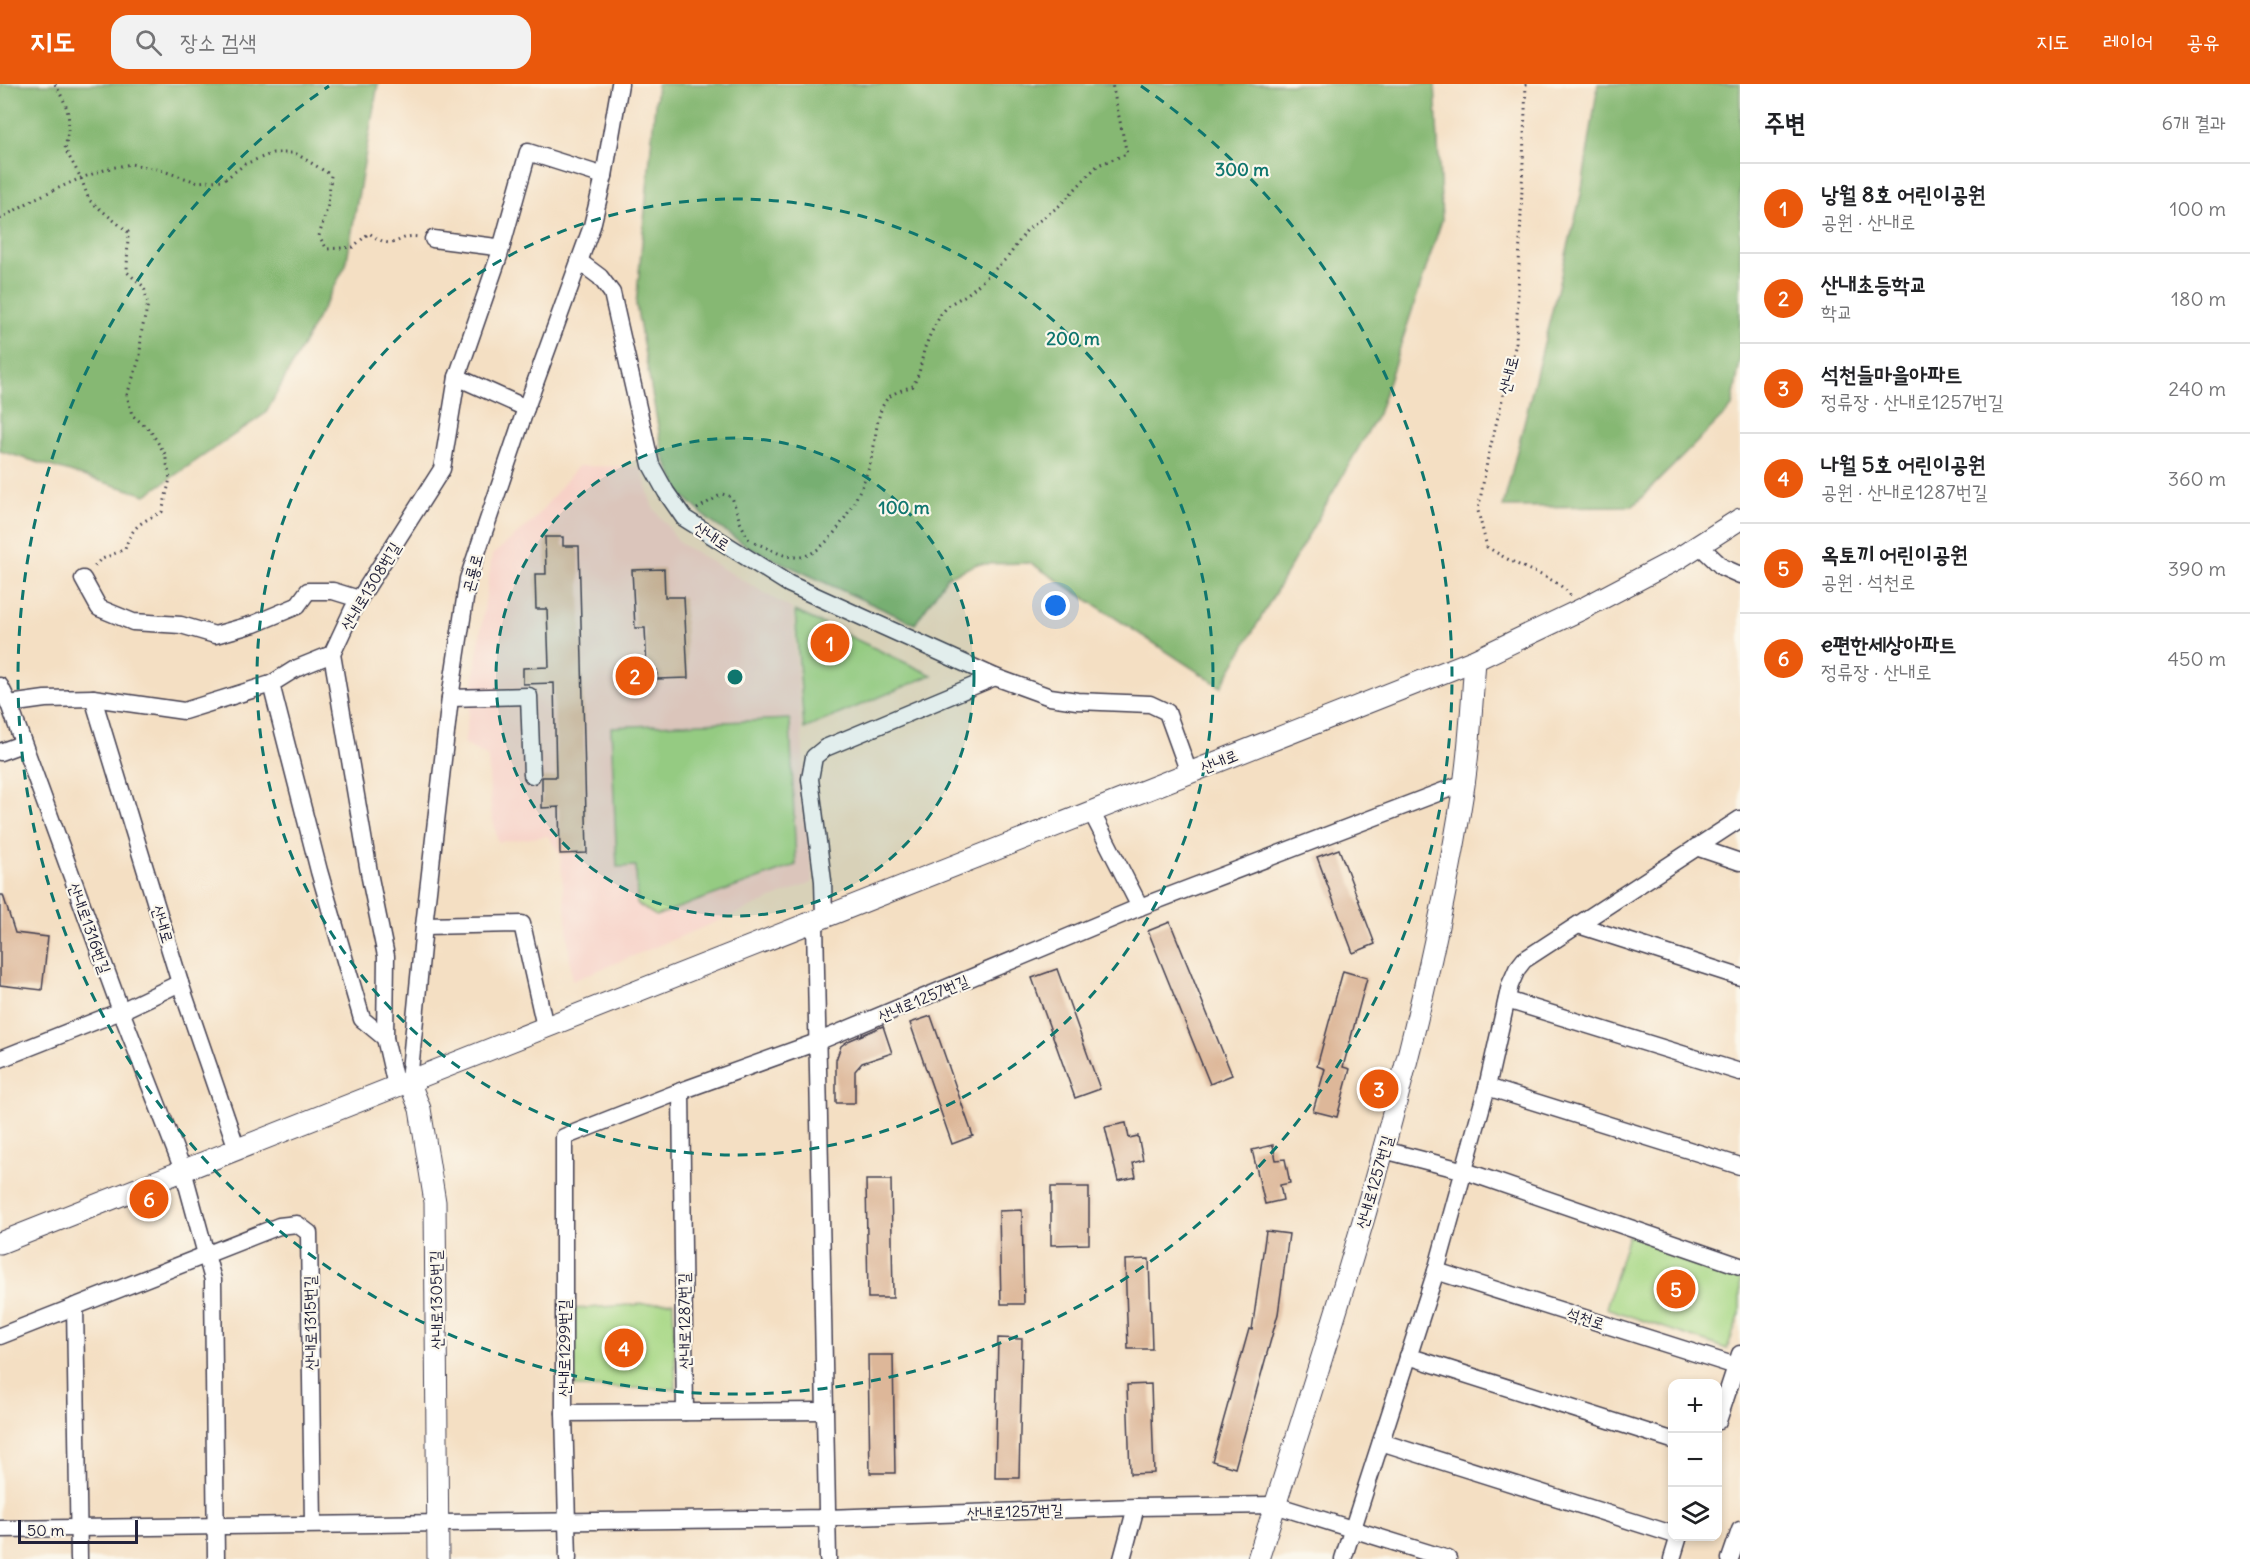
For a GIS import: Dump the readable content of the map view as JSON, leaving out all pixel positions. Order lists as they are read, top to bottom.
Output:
{
  "streets": {
    "main road": ["산내로", "산내로1257번길", "산내로1305번길"],
    "street": [
      "곤룡로",
      "산내로1308번길",
      "산내로1316번길",
      "석천로",
      "산내로1287번길",
      "산내로1315번길",
      "산내로1299번길"
    ]
  },
  "crossings": [
    ["산내로", "곤룡로"],
    ["산내로", "산내로1316번길"],
    ["산내로", "산내로1257번길"],
    ["산내로", "산내로1305번길"],
    ["곤룡로", "산내로1308번길"],
    ["곤룡로", "산내로1305번길"],
    ["산내로1287번길", "산내로1299번길"]
  ],
  "scale_bar": "50 m",
  "page": {
    "header": "지도",
    "search": "장소 검색",
    "nav": ["지도", "레이어", "공유"],
    "heading": ["주변", "6개 결과"],
    "list": [
      {
        "mark": "1",
        "name": "낭월 8호 어린이공원",
        "note": "공원 · 산내로",
        "value": "100 m"
      },
      {
        "mark": "2",
        "name": "산내초등학교",
        "note": "학교",
        "value": "180 m"
      },
      {
        "mark": "3",
        "name": "석천들마을아파트",
        "note": "정류장 · 산내로1257번길",
        "value": "240 m"
      },
      {
        "mark": "4",
        "name": "나월 5호 어린이공원",
        "note": "공원 · 산내로1287번길",
        "value": "360 m"
      },
      {
        "mark": "5",
        "name": "옥토끼 어린이공원",
        "note": "공원 · 석천로",
        "value": "390 m"
      },
      {
        "mark": "6",
        "name": "e편한세상아파트",
        "note": "정류장 · 산내로",
        "value": "450 m"
      }
    ],
    "pins": [
      "1",
      "2",
      "3",
      "6",
      "5",
      "4"
    ],
    "map_buttons": ["+", "−"],
    "scale": "50 m"
  },
  "rings": ["300 m", "200 m", "100 m"]
}
